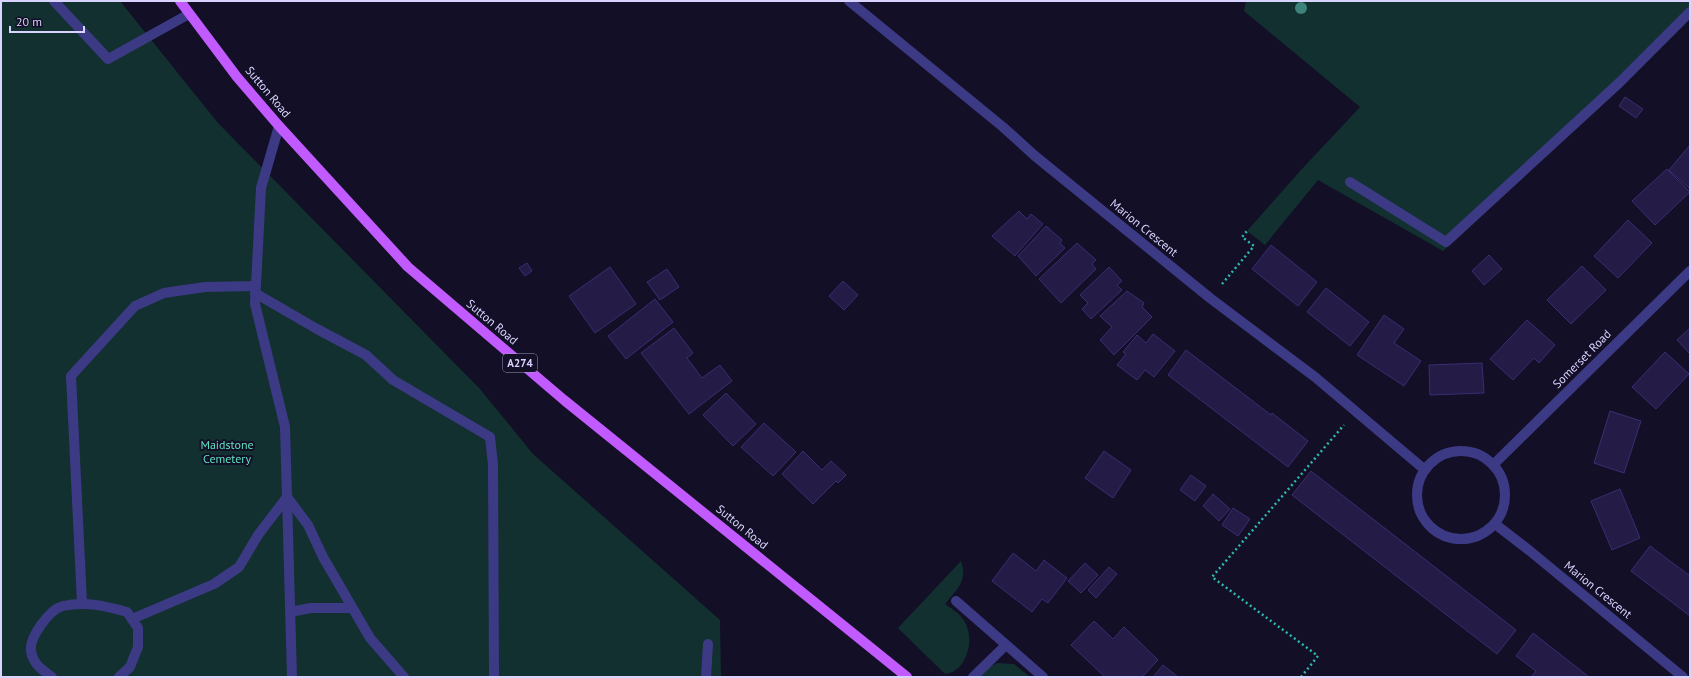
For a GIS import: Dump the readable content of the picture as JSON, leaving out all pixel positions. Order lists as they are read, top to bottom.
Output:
{
  "streets": {
    "main road": ["Sutton Road", "A274"],
    "street": ["Marion Crescent", "Somerset Road"]
  },
  "crossings": [
    ["Marion Crescent", "Somerset Road"]
  ],
  "parks": ["Maidstone Cemetery"],
  "scale_bar": "20 m"
}
